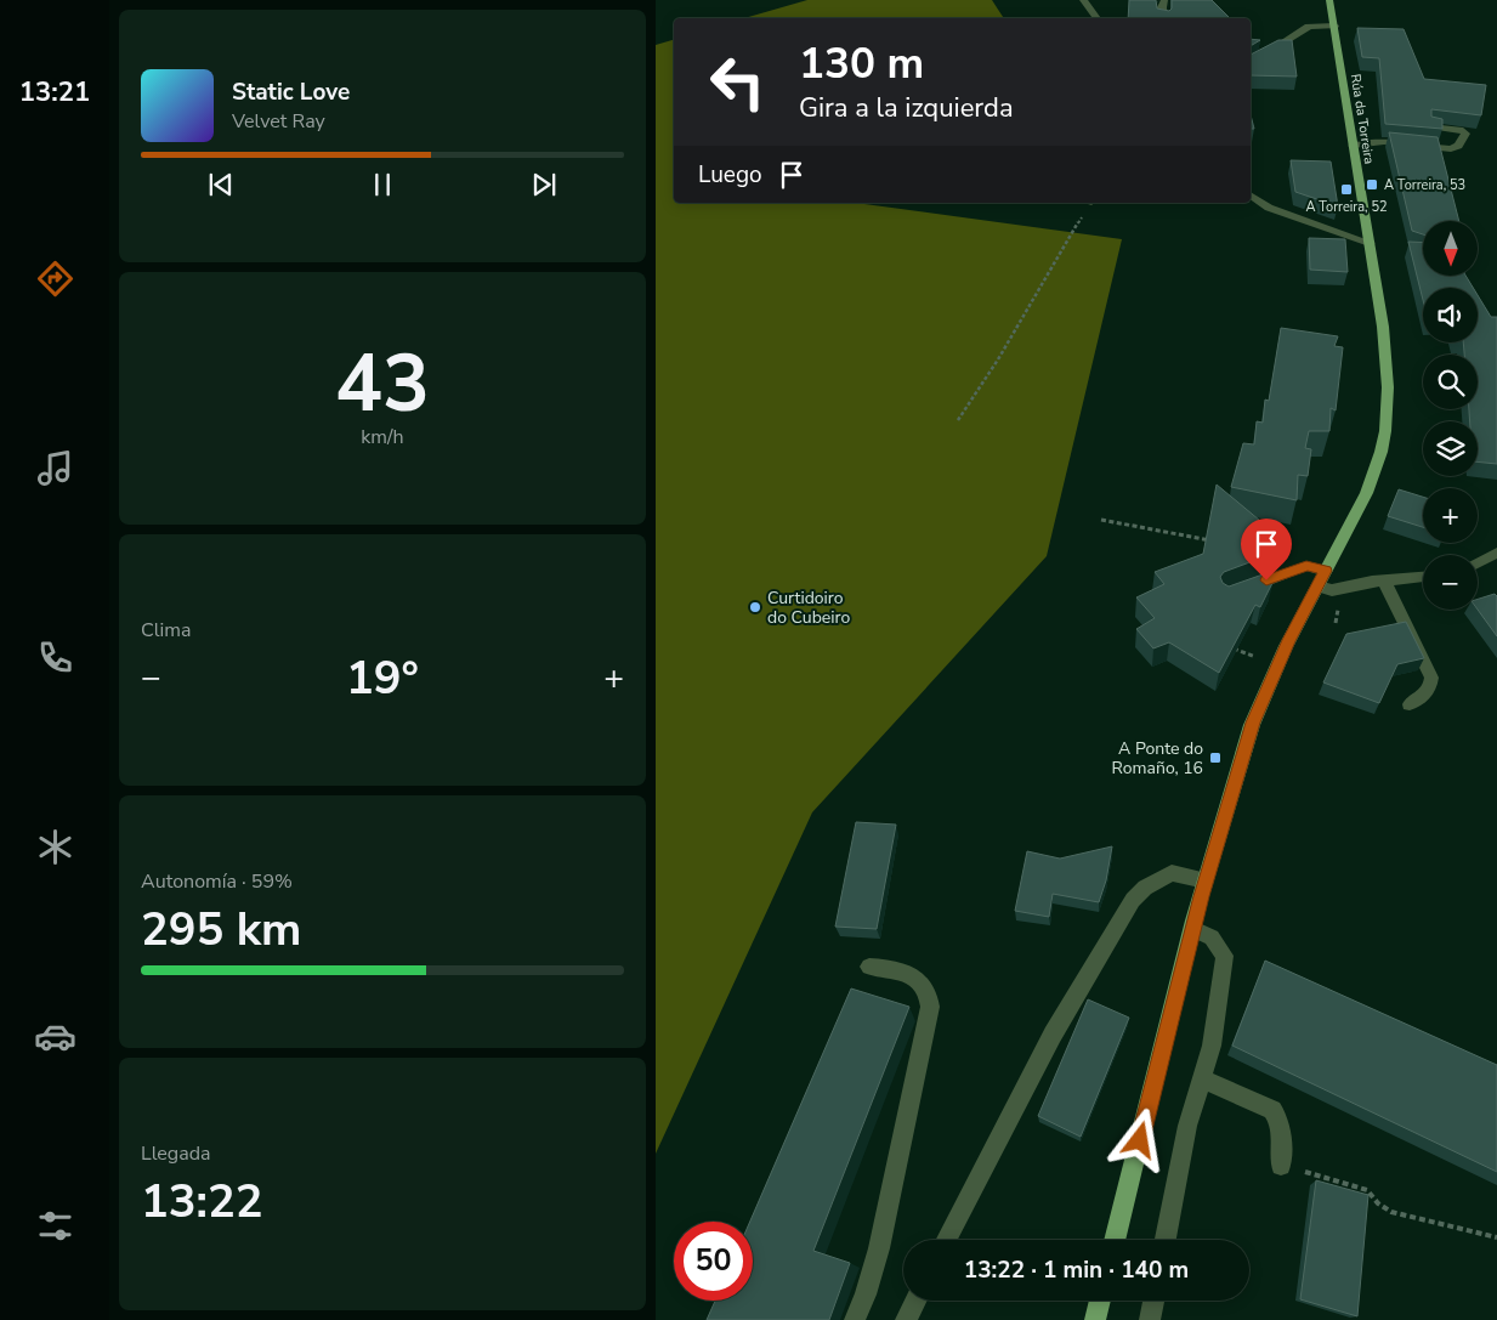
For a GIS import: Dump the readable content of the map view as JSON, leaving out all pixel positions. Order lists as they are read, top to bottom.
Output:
{
  "streets": {
    "main road": ["Rúa da Torreira"]
  },
  "places": {
    "transit": ["A Torreira, 53", "A Torreira, 52", "A Ponte do Romaño, 16"],
    "other": ["Curtidoiro do Cubeiro"]
  },
  "north": "bottom",
  "page": {
    "tabs": "13:21",
    "turn": ["130 m", "Gira a la izquierda"],
    "song": ["Static Love", "Velvet Ray"],
    "then": "Luego",
    "map_buttons": ["+", "−"],
    "tile": [
      ["43", "km/h"],
      "Clima",
      ["Autonomía · 59%", "295 km"],
      ["Llegada", "13:22"]
    ],
    "heat": ["−", "19°", "+"],
    "limit": "50",
    "trip": "13:22 · 1 min · 140 m"
  }
}
